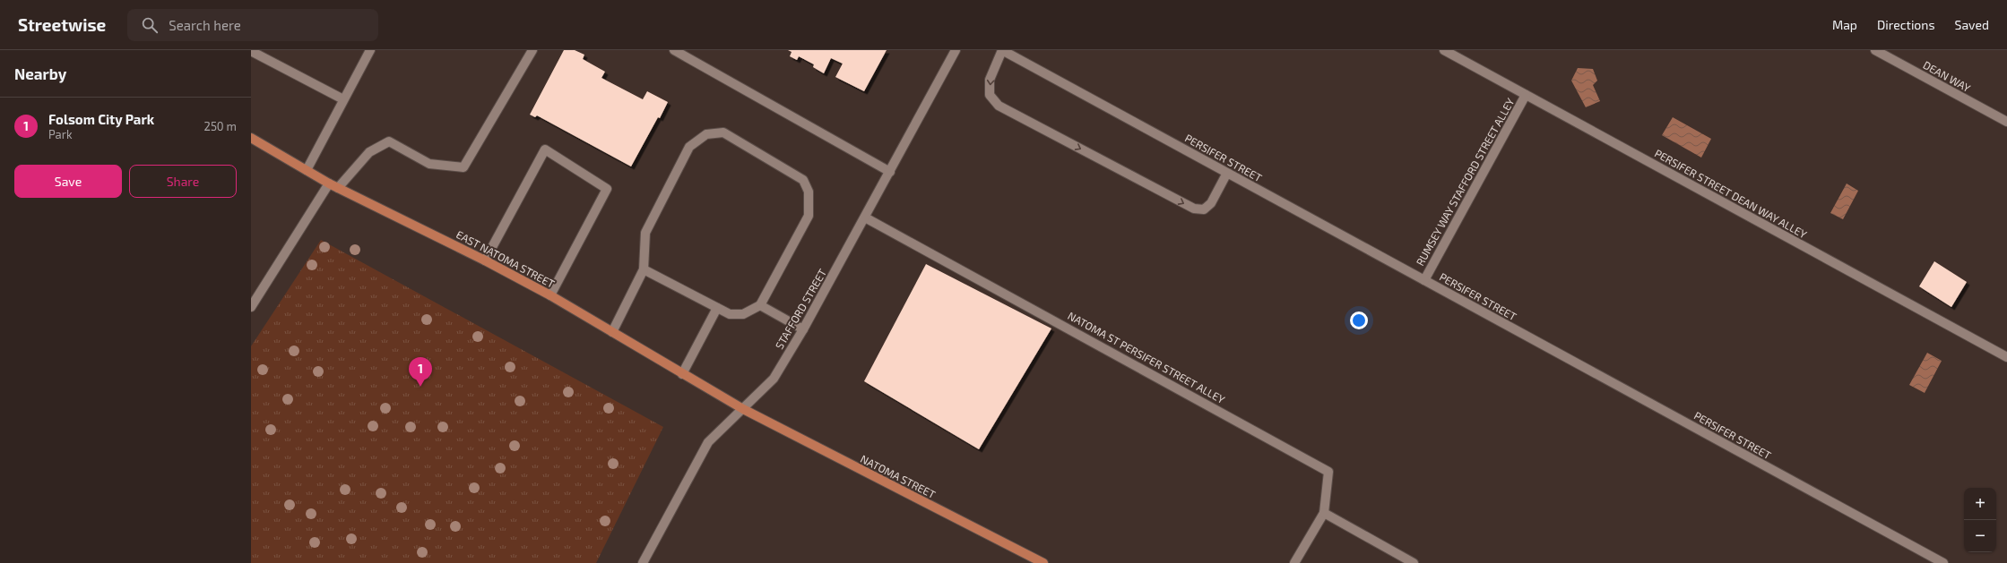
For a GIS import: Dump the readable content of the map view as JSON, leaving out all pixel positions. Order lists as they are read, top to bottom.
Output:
{
  "streets": {
    "main road": ["EAST NATOMA STREET", "NATOMA STREET"],
    "street": [
      "DEAN WAY",
      "PERSIFER STREET",
      "RUMSEY WAY STAFFORD STREET ALLEY",
      "PERSIFER STREET DEAN WAY ALLEY",
      "STAFFORD STREET",
      "NATOMA ST PERSIFER STREET ALLEY"
    ]
  },
  "crossings": [
    ["PERSIFER STREET", "RUMSEY WAY STAFFORD STREET ALLEY"],
    ["RUMSEY WAY STAFFORD STREET ALLEY", "PERSIFER STREET DEAN WAY ALLEY"],
    ["EAST NATOMA STREET", "STAFFORD STREET"],
    ["EAST NATOMA STREET", "NATOMA STREET"],
    ["STAFFORD STREET", "NATOMA ST PERSIFER STREET ALLEY"],
    ["STAFFORD STREET", "NATOMA STREET"]
  ],
  "page": {
    "header": "Streetwise",
    "search": "Search here",
    "nav": ["Map", "Directions", "Saved"],
    "heading": "Nearby",
    "list": [
      {
        "mark": "1",
        "name": "Folsom City Park",
        "note": "Park",
        "value": "250 m"
      }
    ],
    "buttons": ["Save", "Share"],
    "pins": "1",
    "map_buttons": ["+", "−"]
  }
}
